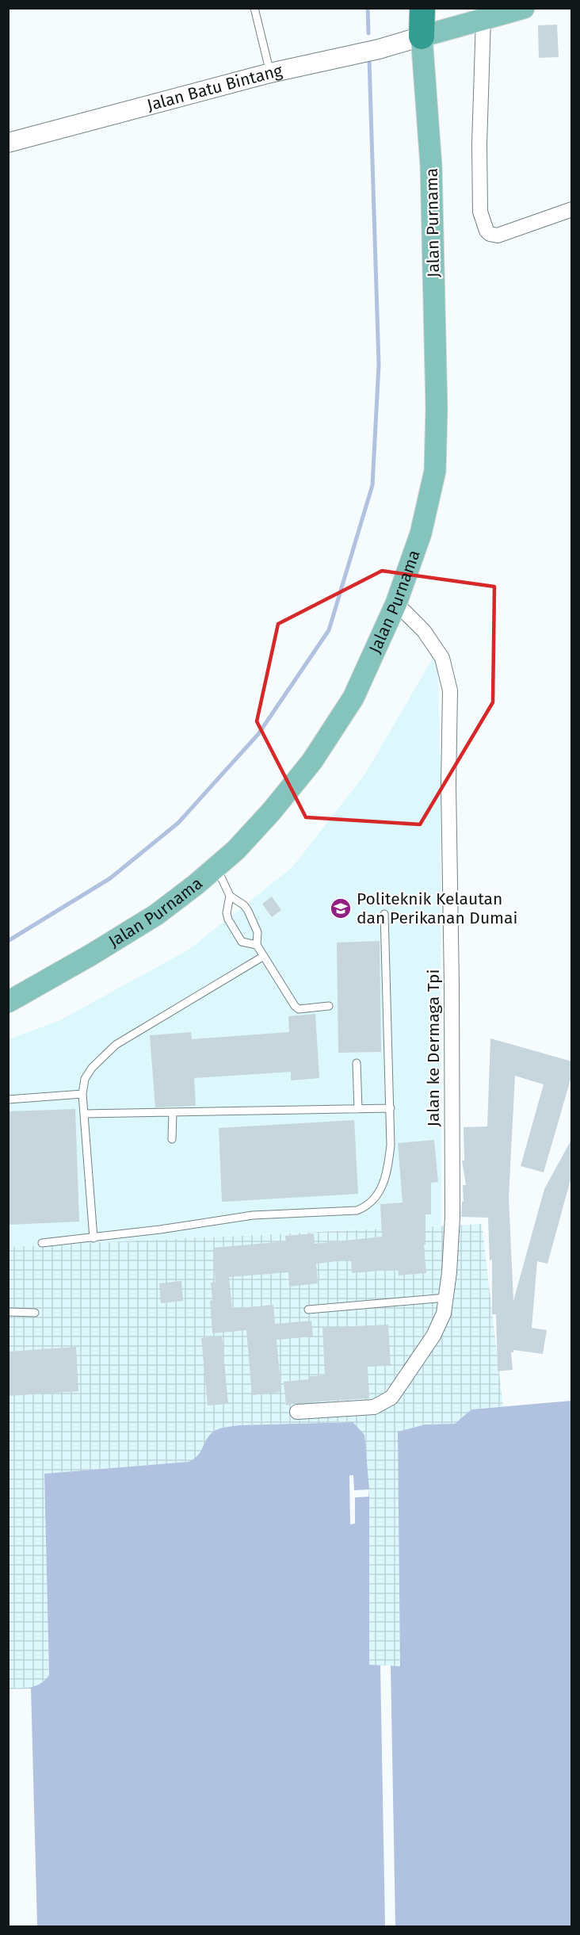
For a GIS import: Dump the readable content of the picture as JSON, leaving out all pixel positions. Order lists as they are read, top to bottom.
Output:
{
  "streets": {
    "main road": ["Jalan Purnama"],
    "street": ["Jalan Batu Bintang", "Jalan ke Dermaga Tpi"]
  },
  "crossings": [
    ["Jalan Batu Bintang", "Jalan Purnama"],
    ["Jalan Purnama", "Jalan ke Dermaga Tpi"]
  ],
  "places": {
    "school or university": ["Politeknik Kelautan dan Perikanan Dumai"]
  }
}
